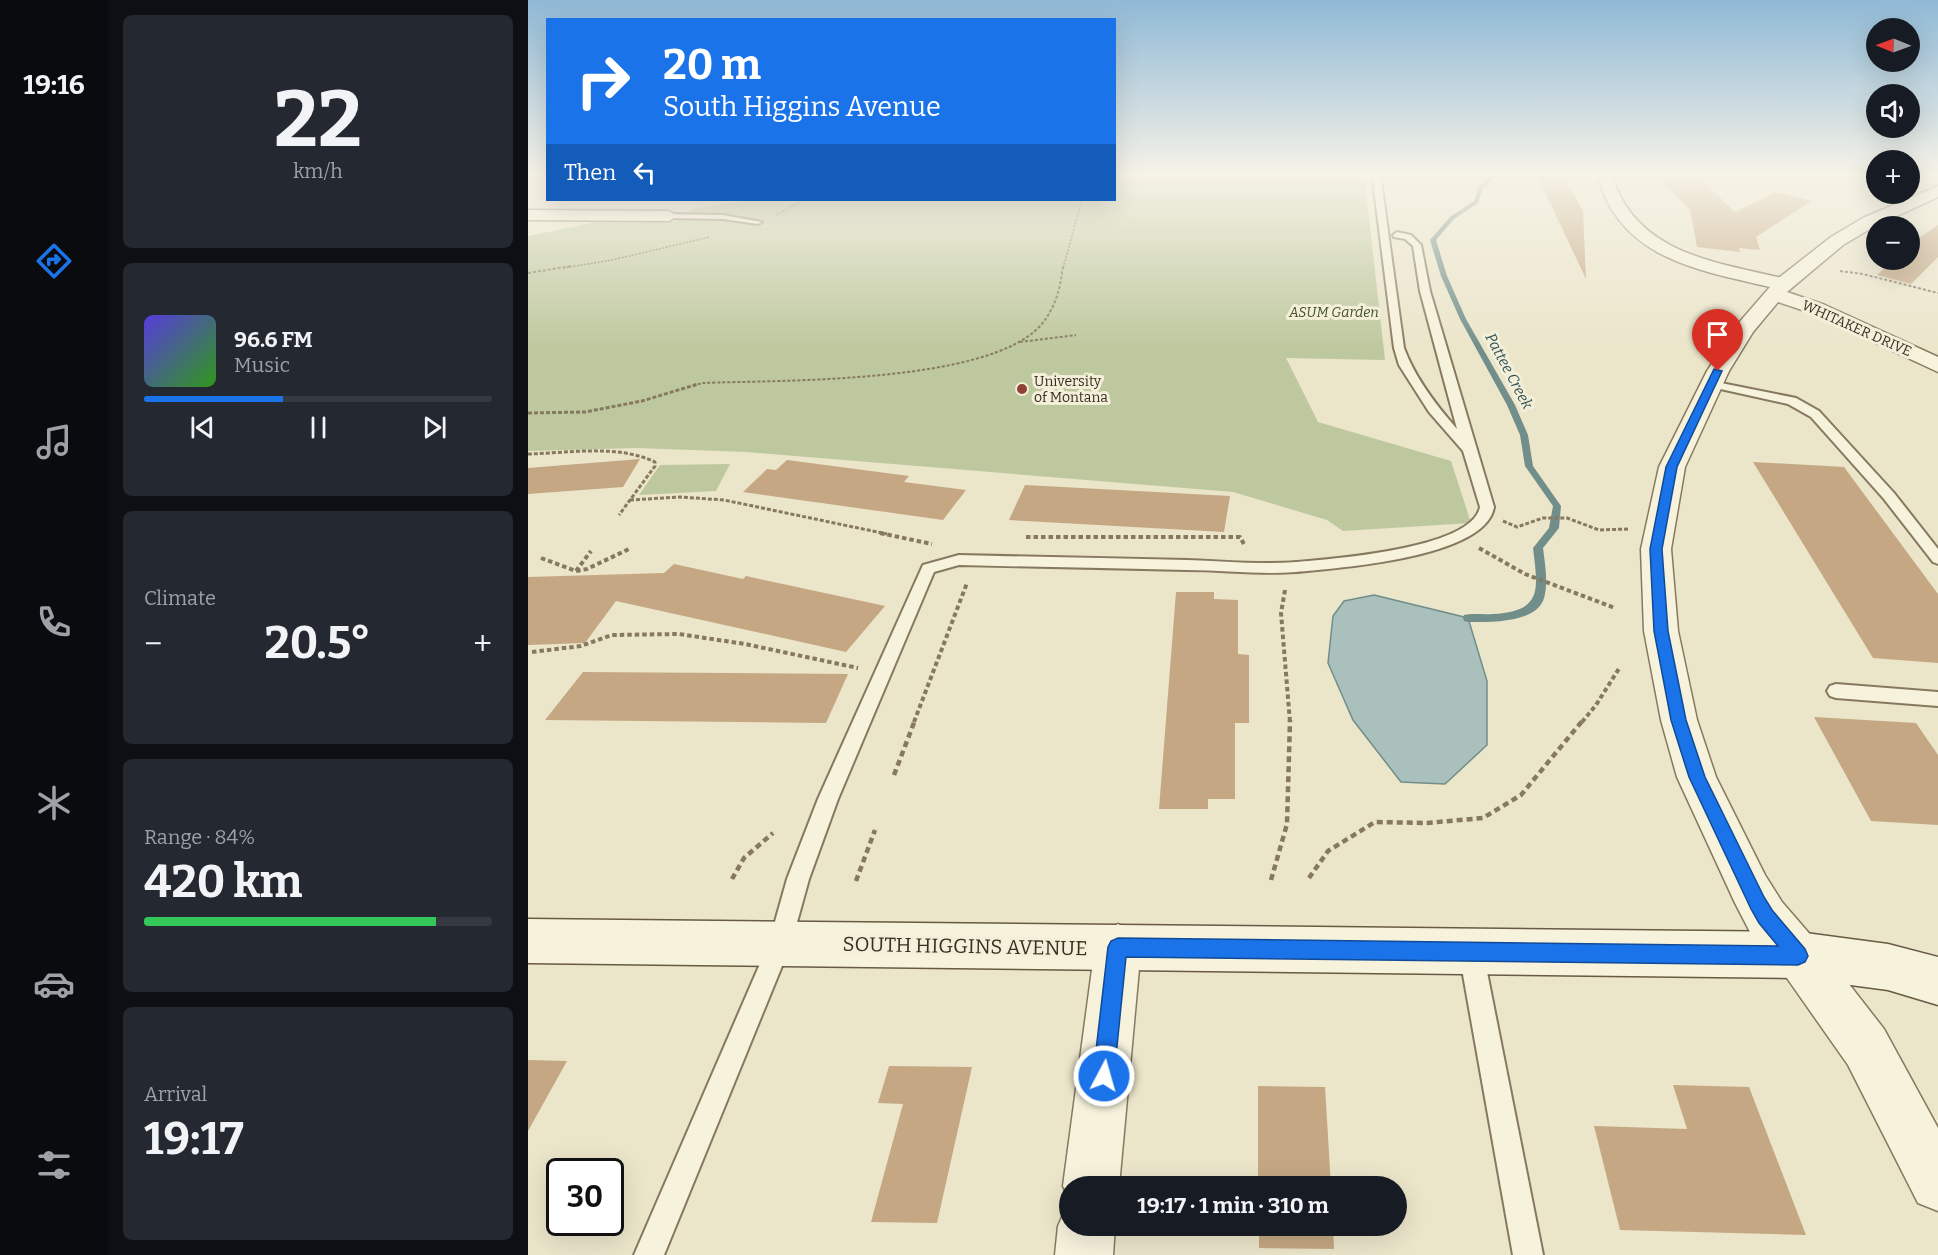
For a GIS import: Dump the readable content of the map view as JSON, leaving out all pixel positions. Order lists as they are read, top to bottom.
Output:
{
  "streets": {
    "street": ["WHITAKER DRIVE", "SOUTH HIGGINS AVENUE"]
  },
  "water": ["Pattee Creek"],
  "parks": ["ASUM Garden"],
  "places": ["University of Montana"],
  "north": "left",
  "page": {
    "tabs": "19:16",
    "tile": [
      ["22", "km/h"],
      "Climate",
      ["Range · 84%", "420 km"],
      ["Arrival", "19:17"]
    ],
    "map_buttons": ["+", "−"],
    "turn": ["20 m", "South Higgins Avenue"],
    "then": "Then",
    "song": ["96.6 FM", "Music"],
    "heat": ["−", "20.5°", "+"],
    "limit": "30",
    "trip": "19:17 · 1 min · 310 m"
  }
}
